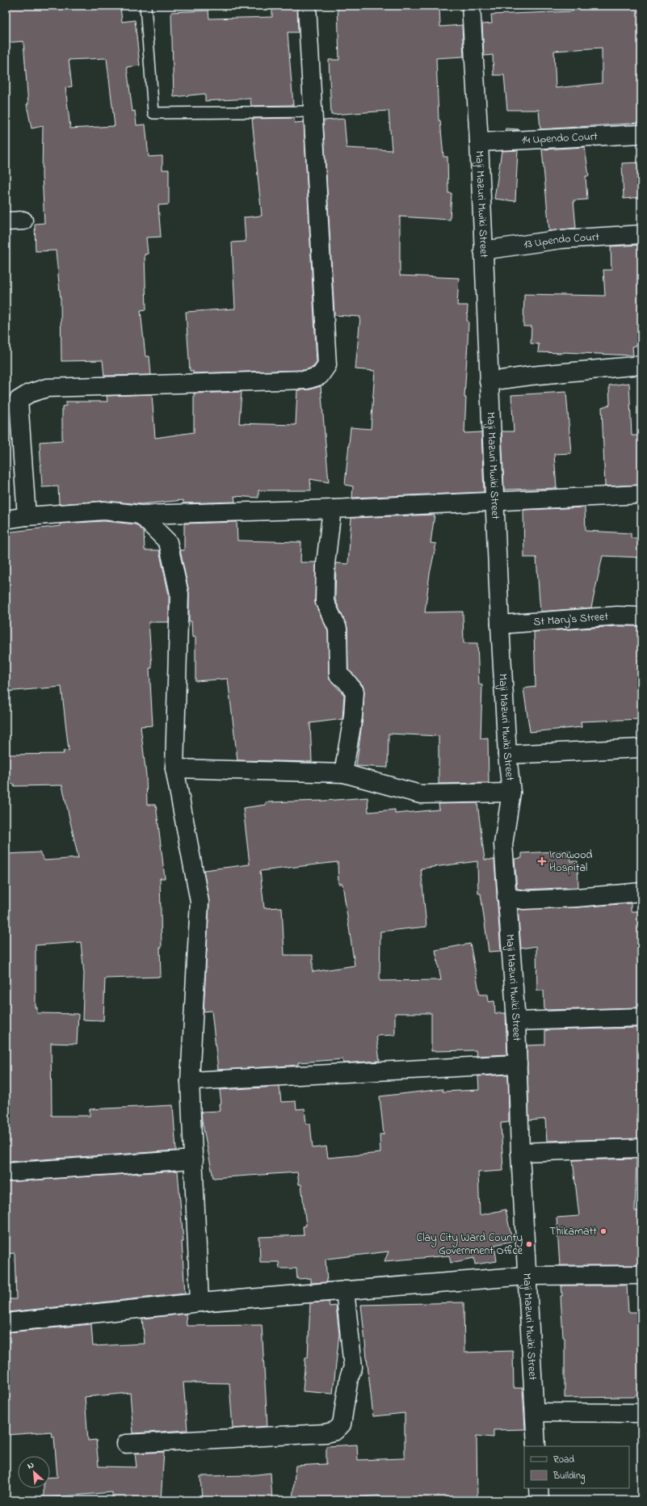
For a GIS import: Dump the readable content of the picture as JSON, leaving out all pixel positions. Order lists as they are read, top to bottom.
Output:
{
  "streets": {
    "street": [
      "14 Upendo Court",
      "Maji Mazuri Mwiki Street",
      "13 Upendo Court",
      "St Mary's Street"
    ]
  },
  "crossings": [
    ["14 Upendo Court", "Maji Mazuri Mwiki Street"],
    ["Maji Mazuri Mwiki Street", "13 Upendo Court"],
    ["Maji Mazuri Mwiki Street", "St Mary's Street"]
  ],
  "places": {
    "health": ["Ironwood Hospital"],
    "other": ["Thikamatt", "Clay City Ward County Government Office"]
  },
  "legend": ["Road", "Building"],
  "north": "top left"
}
